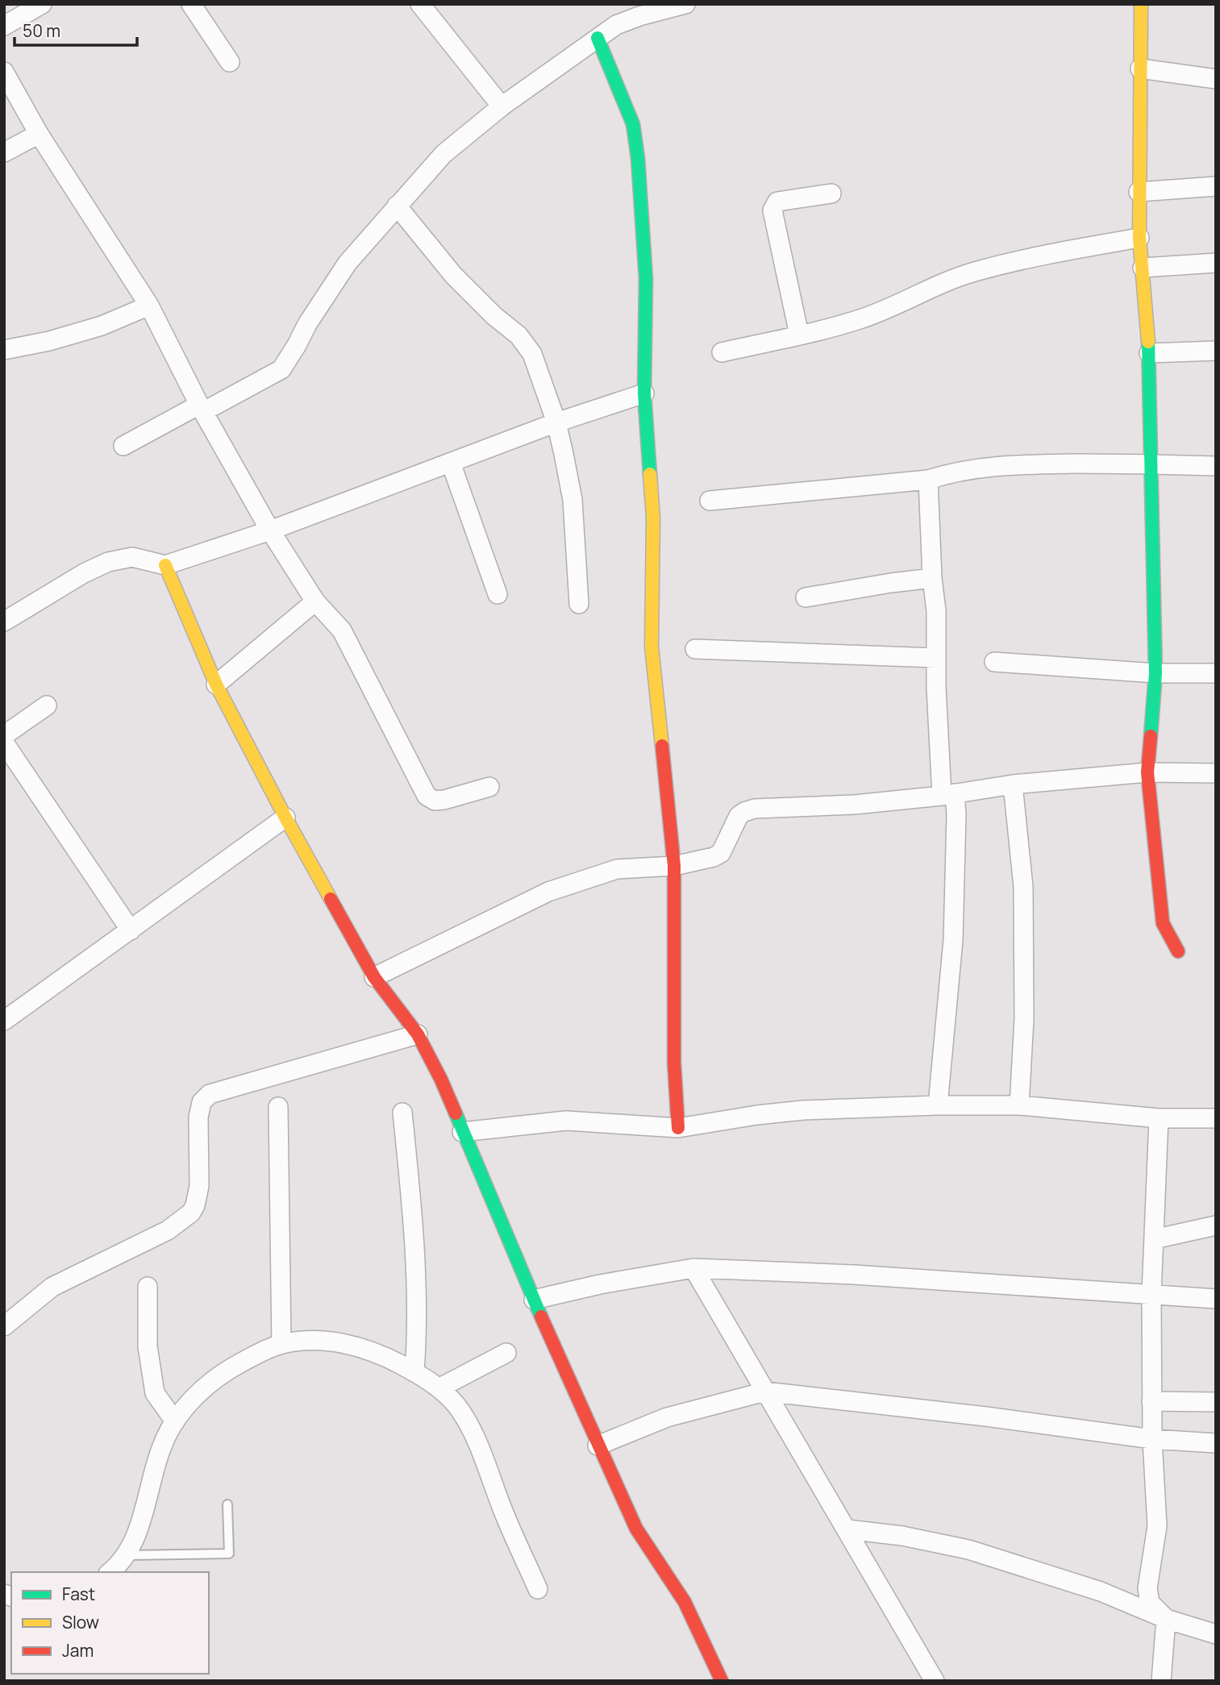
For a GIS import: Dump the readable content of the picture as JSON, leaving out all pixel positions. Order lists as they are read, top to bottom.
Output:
{
  "legend": ["Fast", "Slow", "Jam"],
  "scale_bar": "50 m"
}
